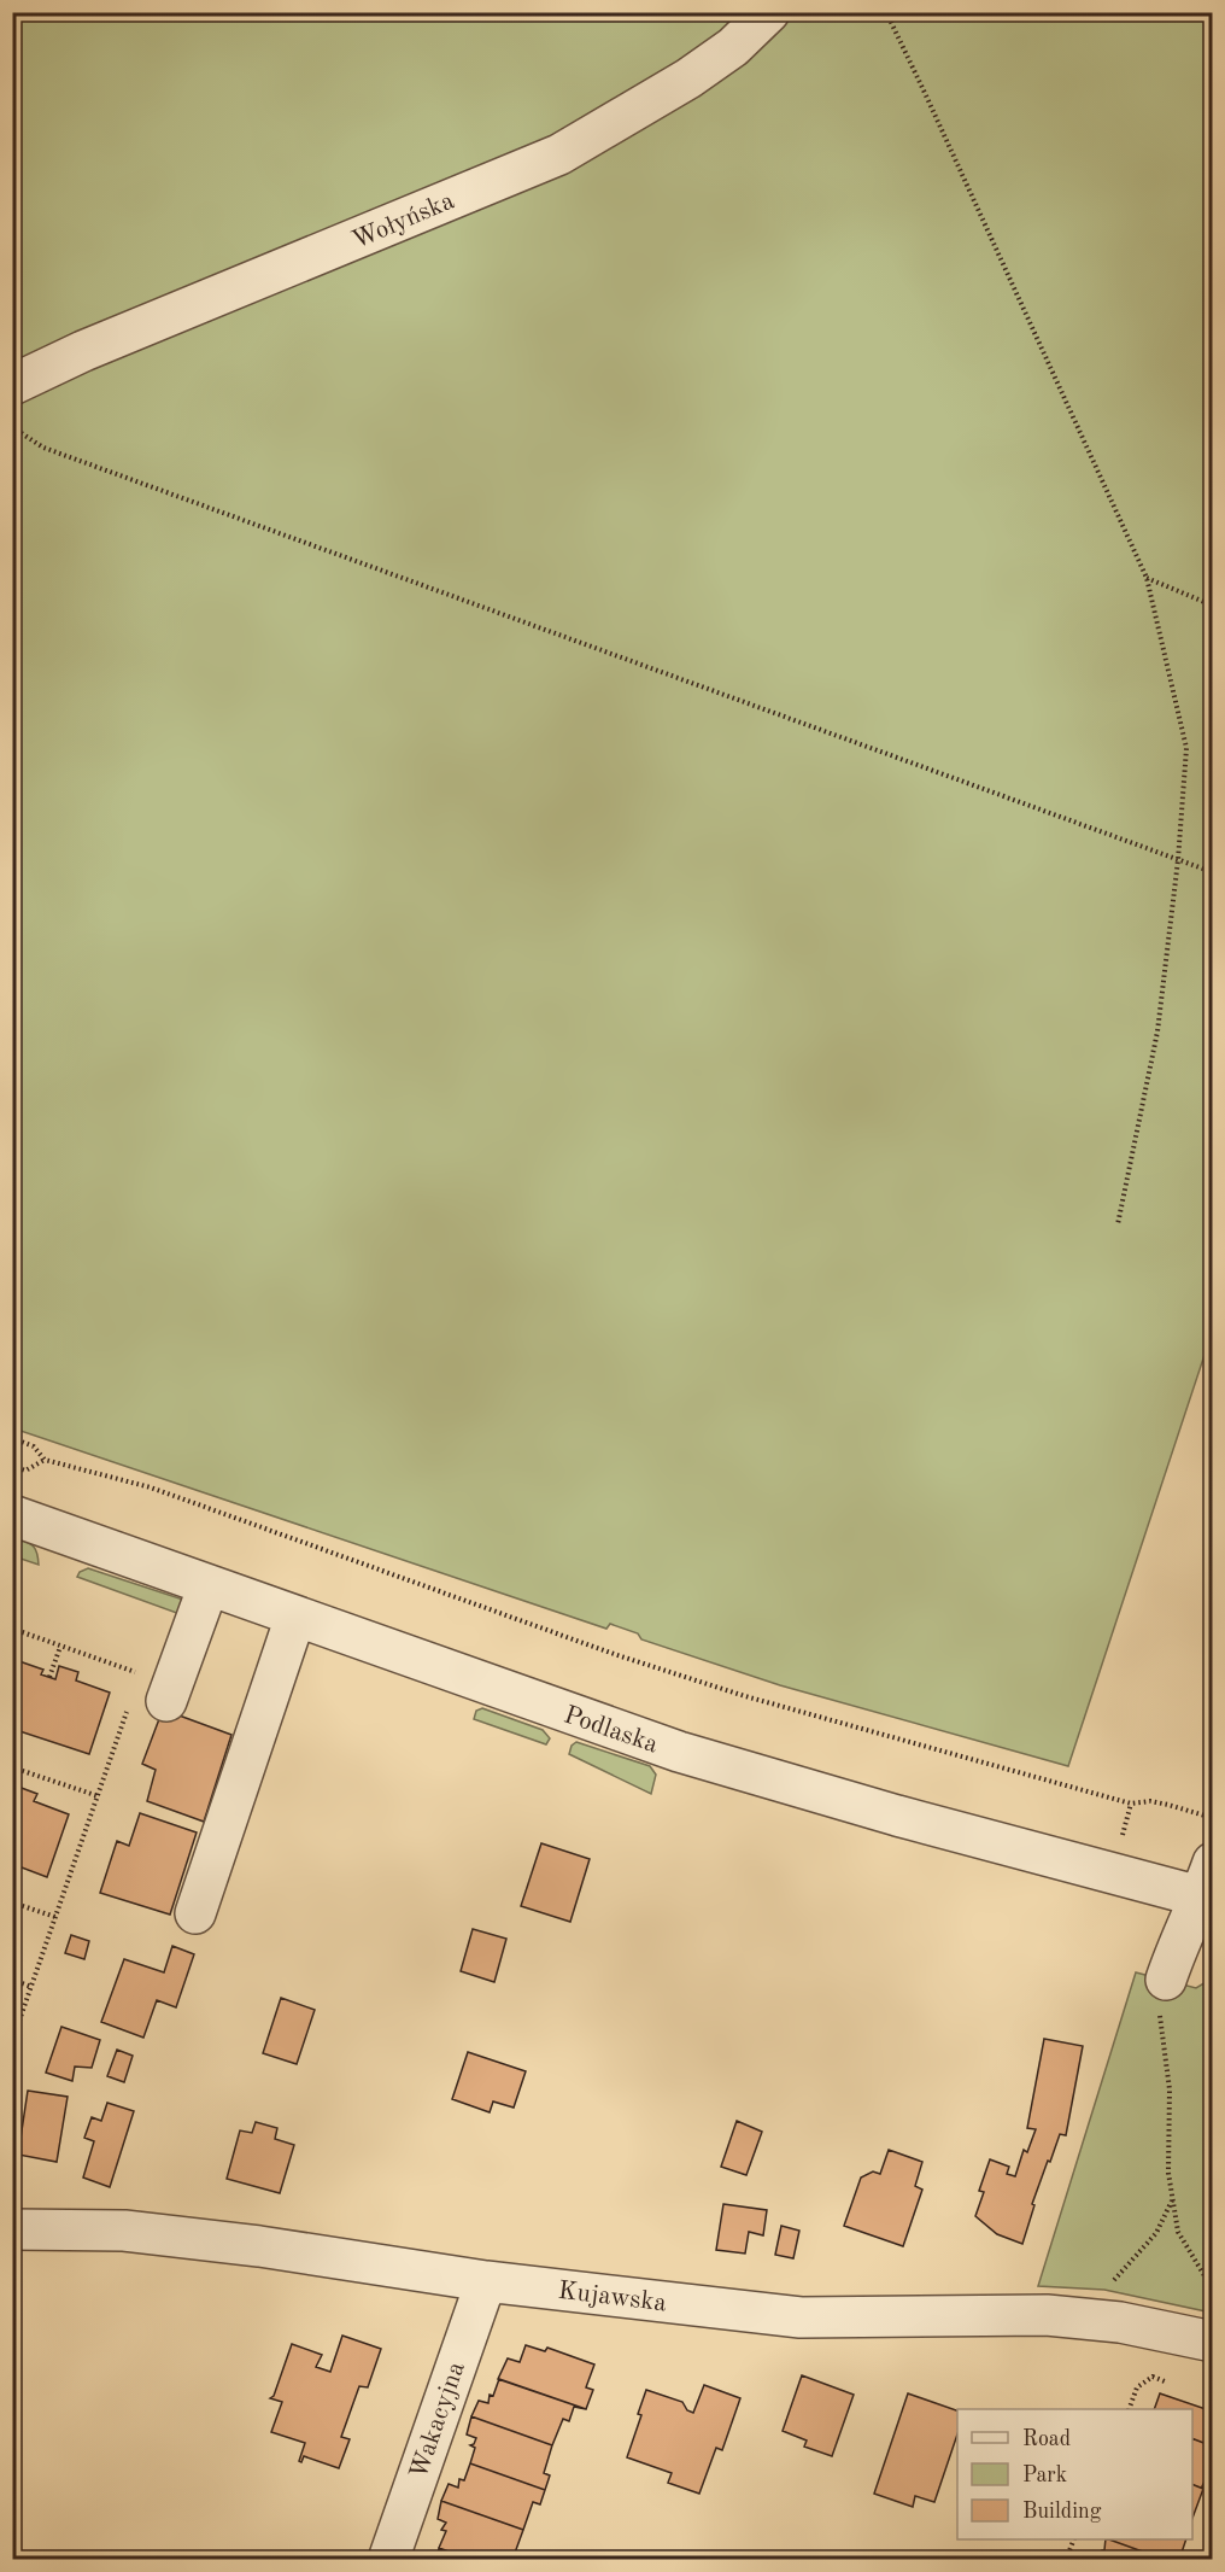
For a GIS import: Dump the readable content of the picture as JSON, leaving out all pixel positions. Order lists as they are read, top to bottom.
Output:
{
  "streets": {
    "street": [
      "Wołyńska",
      "Podlaska",
      "Kujawska",
      "Wakacyjna"
    ]
  },
  "crossings": [
    ["Kujawska", "Wakacyjna"]
  ],
  "legend": ["Road", "Park", "Building"]
}
